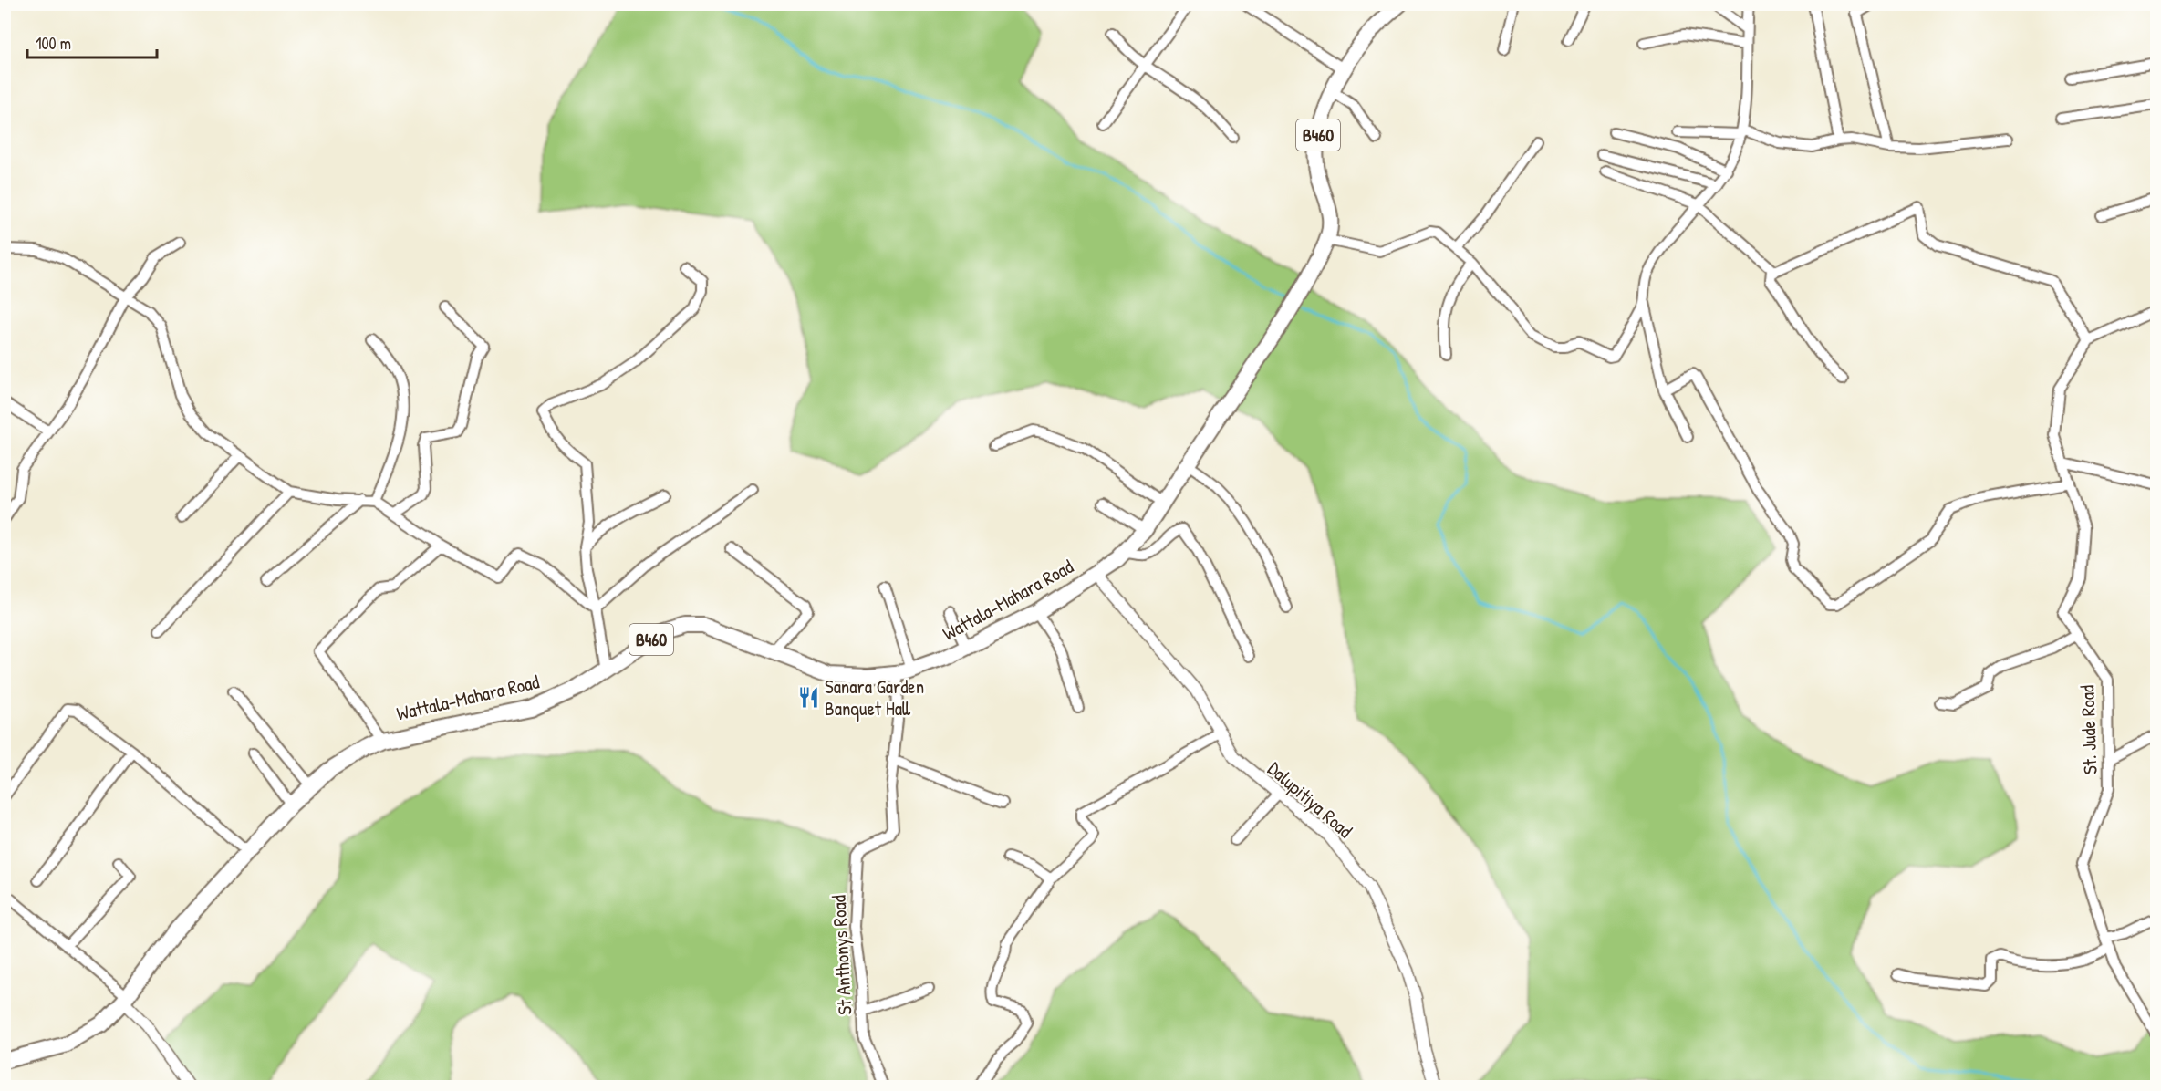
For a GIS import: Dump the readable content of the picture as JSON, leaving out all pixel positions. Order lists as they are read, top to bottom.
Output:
{
  "streets": {
    "main road": ["B460", "Wattala-Mahara Road"],
    "street": ["St. Jude Road", "Dalupitiya Road", "St Anthonys Road"]
  },
  "crossings": [
    ["Wattala-Mahara Road", "Dalupitiya Road"],
    ["Wattala-Mahara Road", "St Anthonys Road"]
  ],
  "places": {
    "restaurant": ["Sanara Garden Banquet Hall"]
  },
  "scale_bar": "100 m"
}
